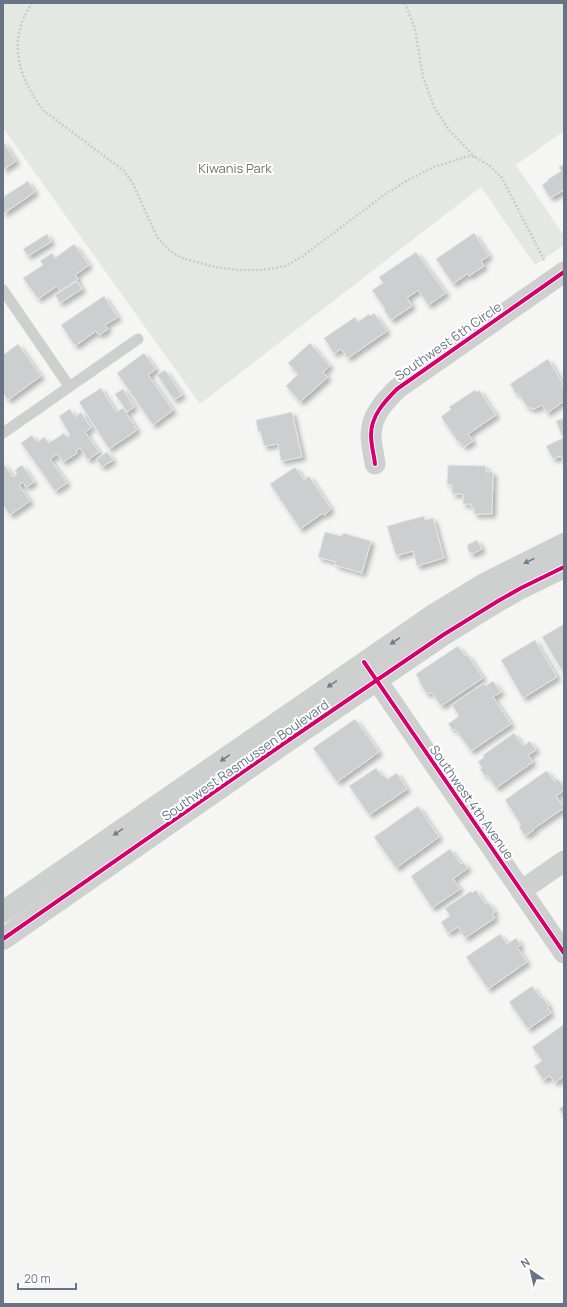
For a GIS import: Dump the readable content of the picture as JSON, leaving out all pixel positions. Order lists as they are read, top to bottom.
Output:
{
  "streets": {
    "street": ["Southwest 6th Circle", "Southwest Rasmussen Boulevard", "Southwest 4th Avenue"]
  },
  "crossings": [
    ["Southwest Rasmussen Boulevard", "Southwest 4th Avenue"]
  ],
  "parks": ["Kiwanis Park"],
  "scale_bar": "20 m",
  "north": "top left"
}
